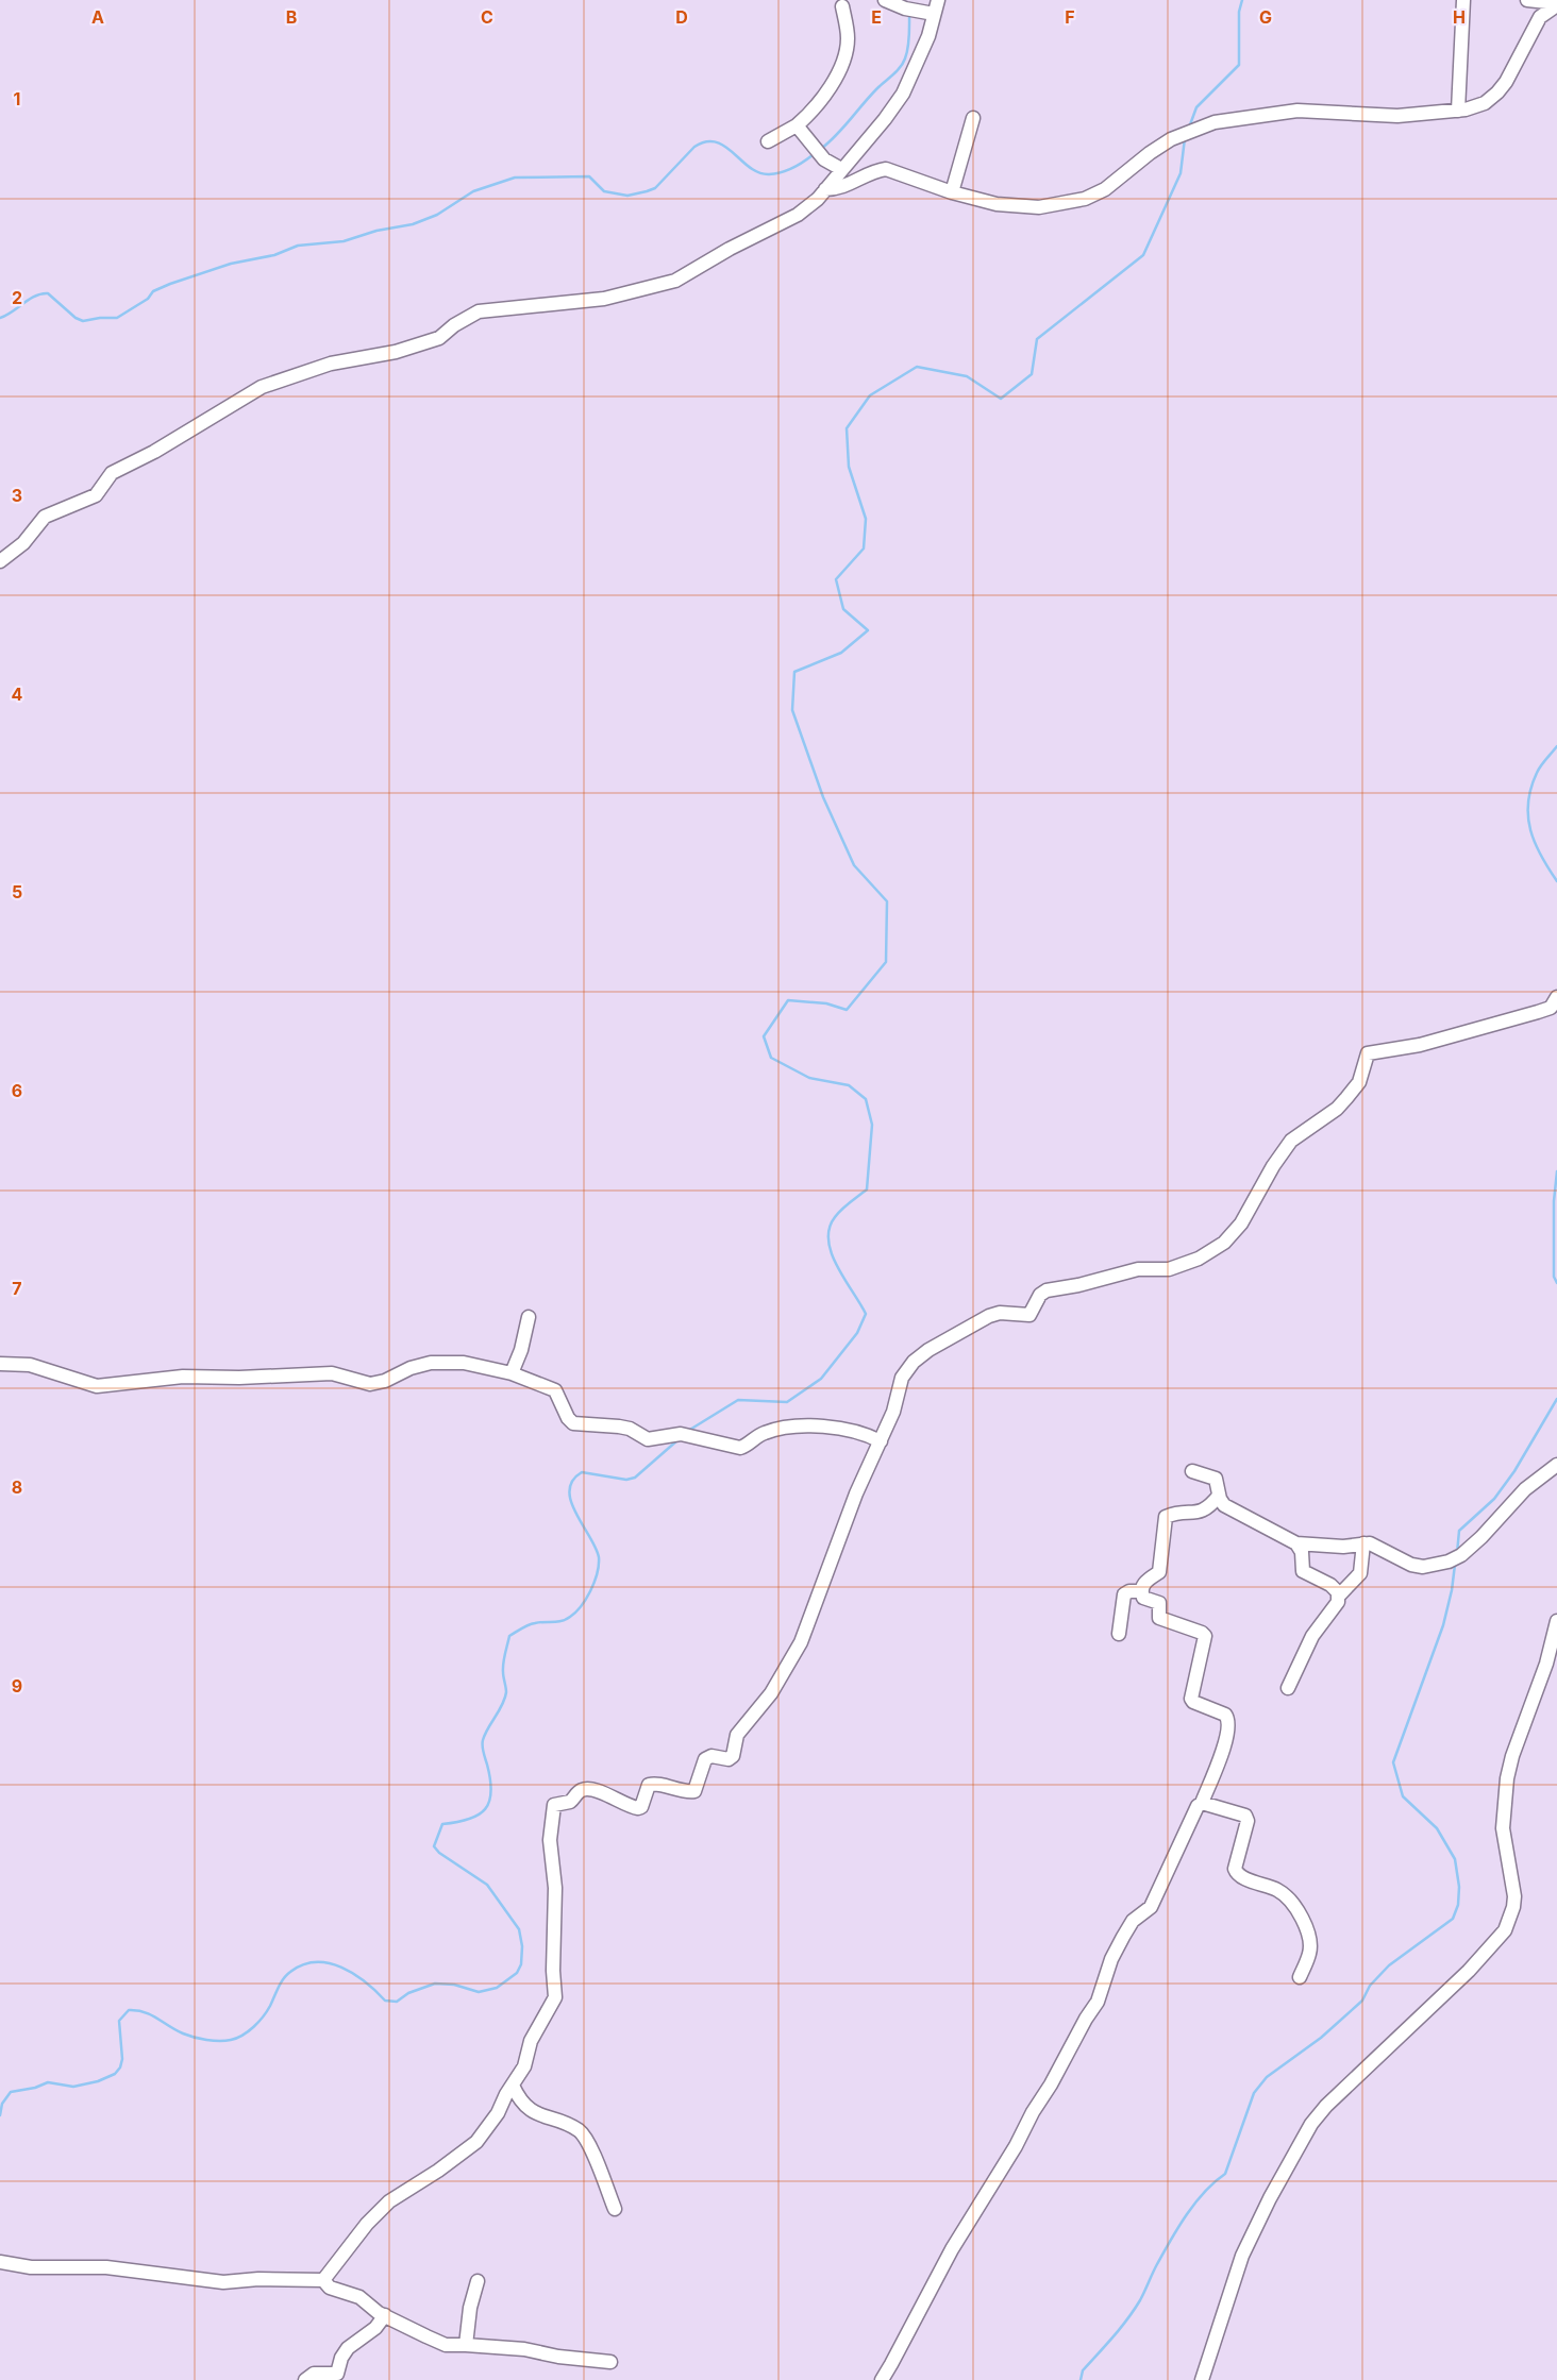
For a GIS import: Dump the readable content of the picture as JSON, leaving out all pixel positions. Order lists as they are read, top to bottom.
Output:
{
  "grid": {
    "columns": [
      "A",
      "B",
      "C",
      "D",
      "E",
      "F",
      "G",
      "H"
    ],
    "rows": [
      "1",
      "2",
      "3",
      "4",
      "5",
      "6",
      "7",
      "8",
      "9"
    ]
  }
}
